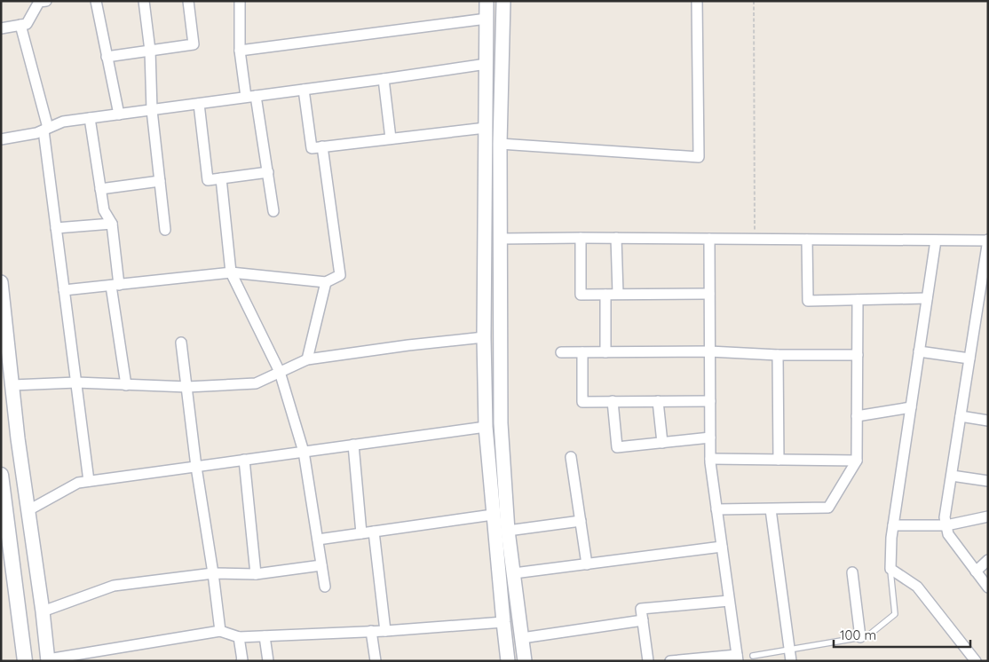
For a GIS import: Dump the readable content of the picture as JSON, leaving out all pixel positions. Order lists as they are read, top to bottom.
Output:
{
  "scale_bar": "100 m"
}
